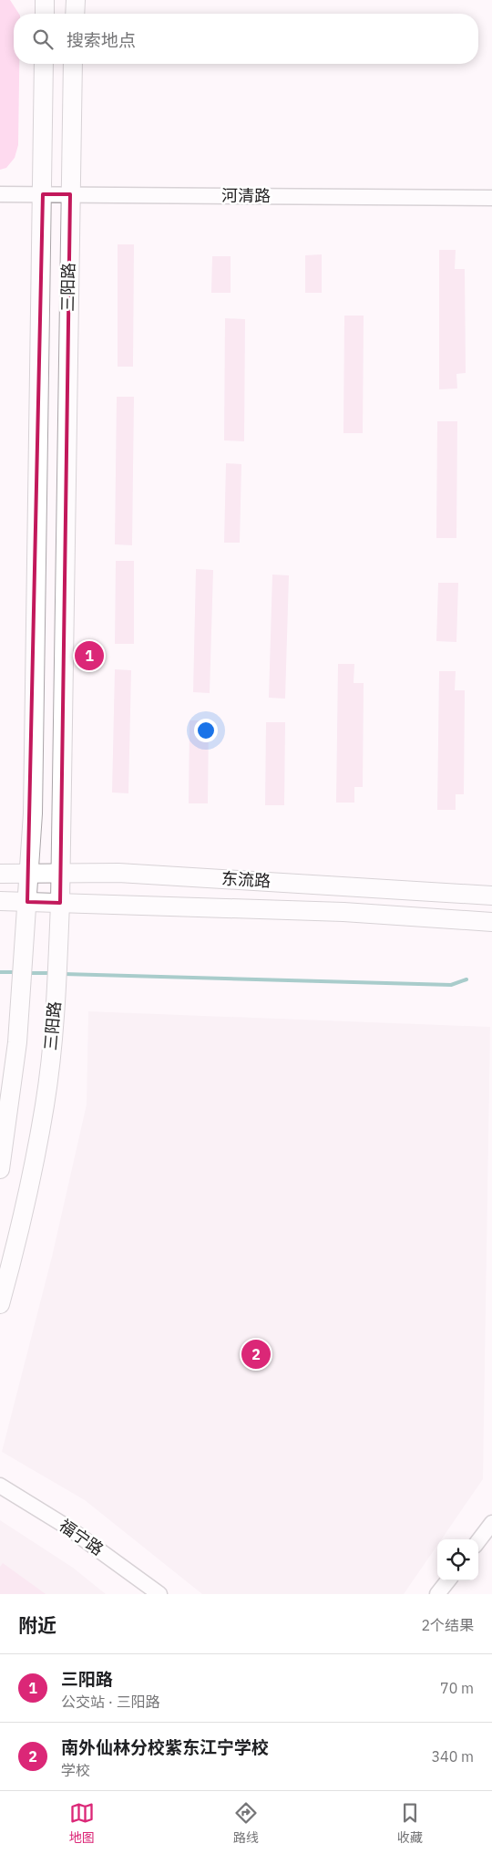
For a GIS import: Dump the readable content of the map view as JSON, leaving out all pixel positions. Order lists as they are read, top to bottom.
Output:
{
  "streets": {
    "main road": ["三阳路", "东流路"],
    "street": ["河清路", "福宁路"]
  },
  "crossings": [
    ["河清路", "三阳路"],
    ["三阳路", "东流路"]
  ],
  "page": {
    "search": "搜索地点",
    "pins": ["1", "2"],
    "heading": ["附近", "2个结果"],
    "list": [
      {
        "mark": "1",
        "name": "三阳路",
        "note": "公交站 · 三阳路",
        "value": "70 m"
      },
      {
        "mark": "2",
        "name": "南外仙林分校紫东江宁学校",
        "note": "学校",
        "value": "340 m"
      }
    ],
    "nav": ["地图", "路线", "收藏"]
  }
}
